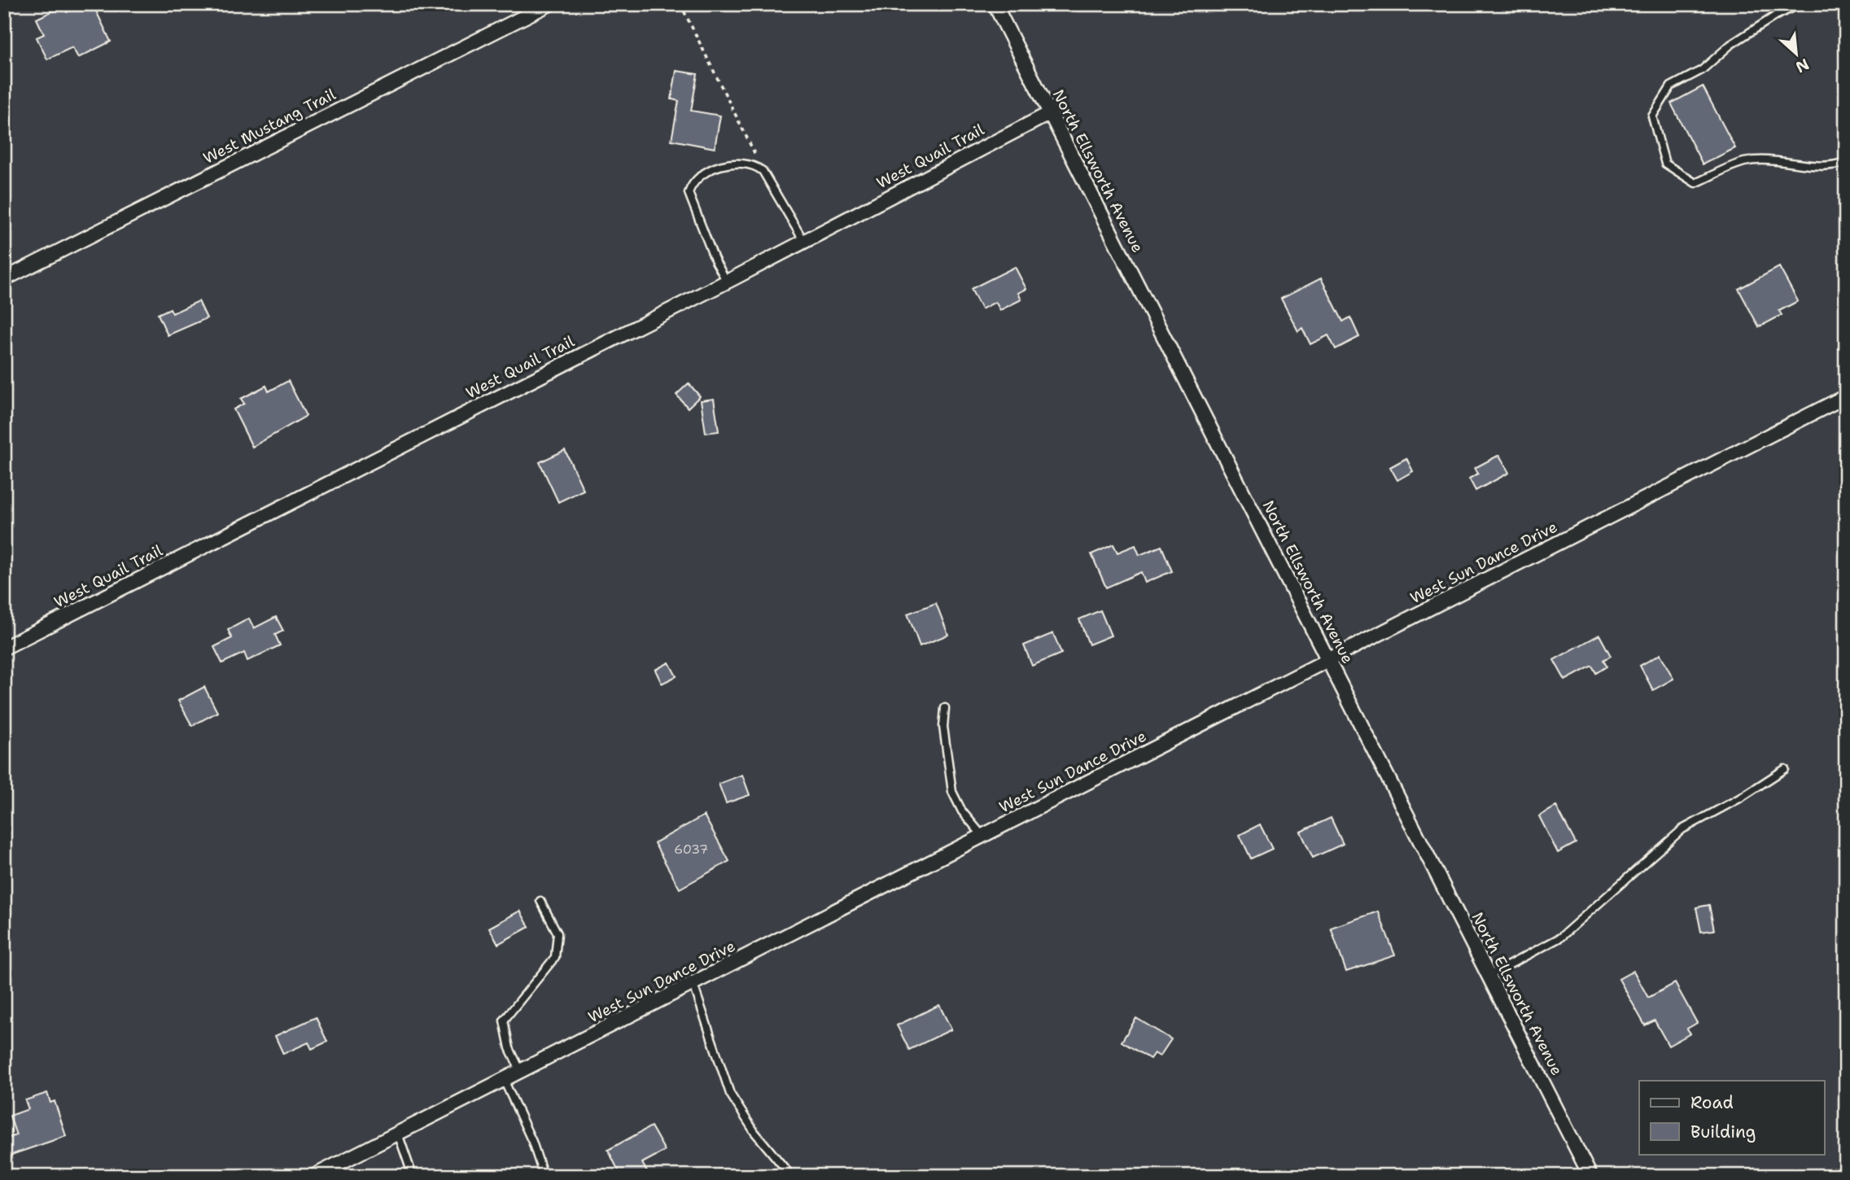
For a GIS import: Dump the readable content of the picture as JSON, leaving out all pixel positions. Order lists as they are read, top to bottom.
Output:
{
  "streets": {
    "street": [
      "West Mustang Trail",
      "West Quail Trail",
      "North Ellsworth Avenue",
      "West Sun Dance Drive"
    ]
  },
  "crossings": [
    ["West Quail Trail", "North Ellsworth Avenue"],
    ["North Ellsworth Avenue", "West Sun Dance Drive"]
  ],
  "house_numbers": ["6037"],
  "legend": ["Road", "Building"],
  "north": "bottom right"
}
